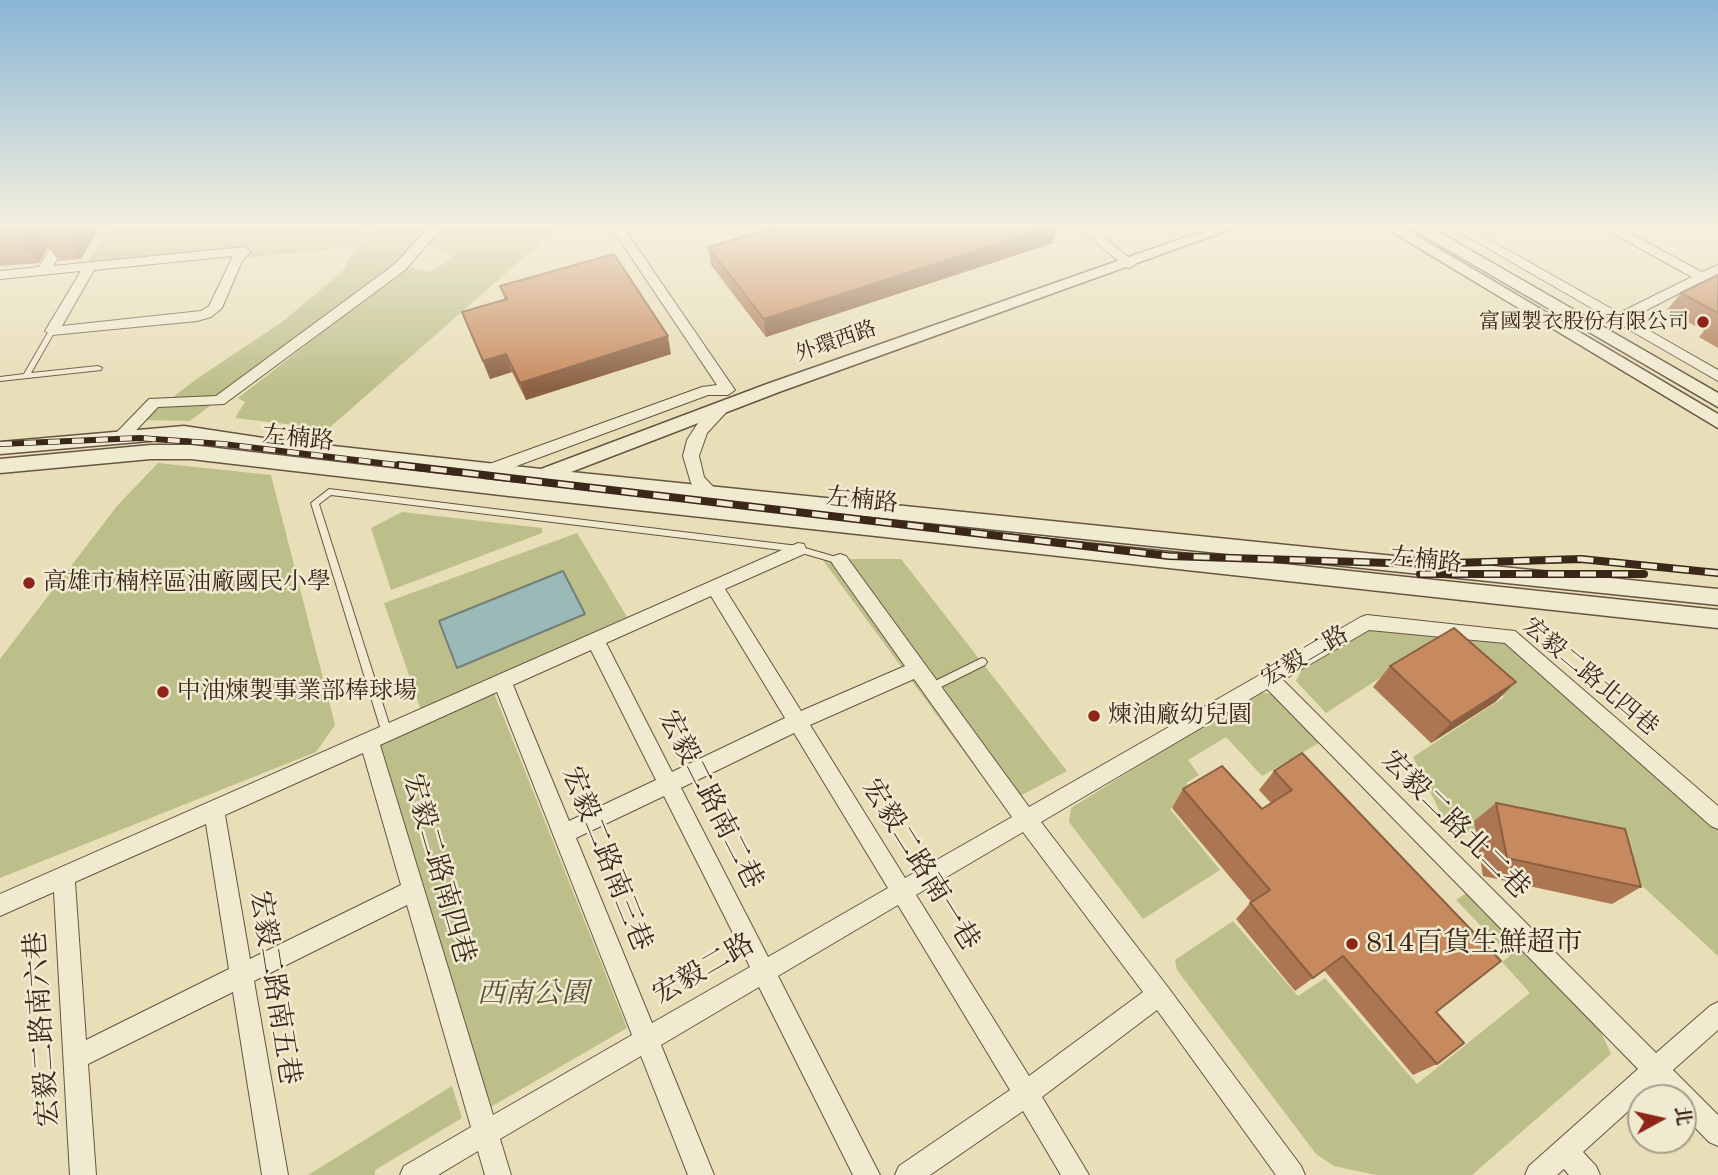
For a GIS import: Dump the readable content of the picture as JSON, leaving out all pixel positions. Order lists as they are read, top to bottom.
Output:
{
  "streets": {
    "street": [
      "外環西路",
      "左楠路",
      "宏毅二路",
      "宏毅二路北四巷",
      "宏毅二路南二巷",
      "宏毅二路北二巷",
      "宏毅二路南三巷",
      "宏毅二路南一巷",
      "宏毅二路南四巷",
      "宏毅二路南五巷",
      "宏毅二路南六巷"
    ]
  },
  "crossings": [
    ["外環西路", "左楠路"],
    ["宏毅二路", "宏毅二路北四巷"],
    ["宏毅二路", "宏毅二路南二巷"],
    ["宏毅二路", "宏毅二路北二巷"],
    ["宏毅二路", "宏毅二路南三巷"],
    ["宏毅二路", "宏毅二路南一巷"],
    ["宏毅二路", "宏毅二路南四巷"]
  ],
  "parks": ["西南公園"],
  "places": [
    "富國製衣股份有限公司",
    "高雄市楠梓區油廠國民小學",
    "中油煉製事業部棒球場",
    "煉油廠幼兒園",
    "814百貨生鮮超市"
  ],
  "north": "right"
}
